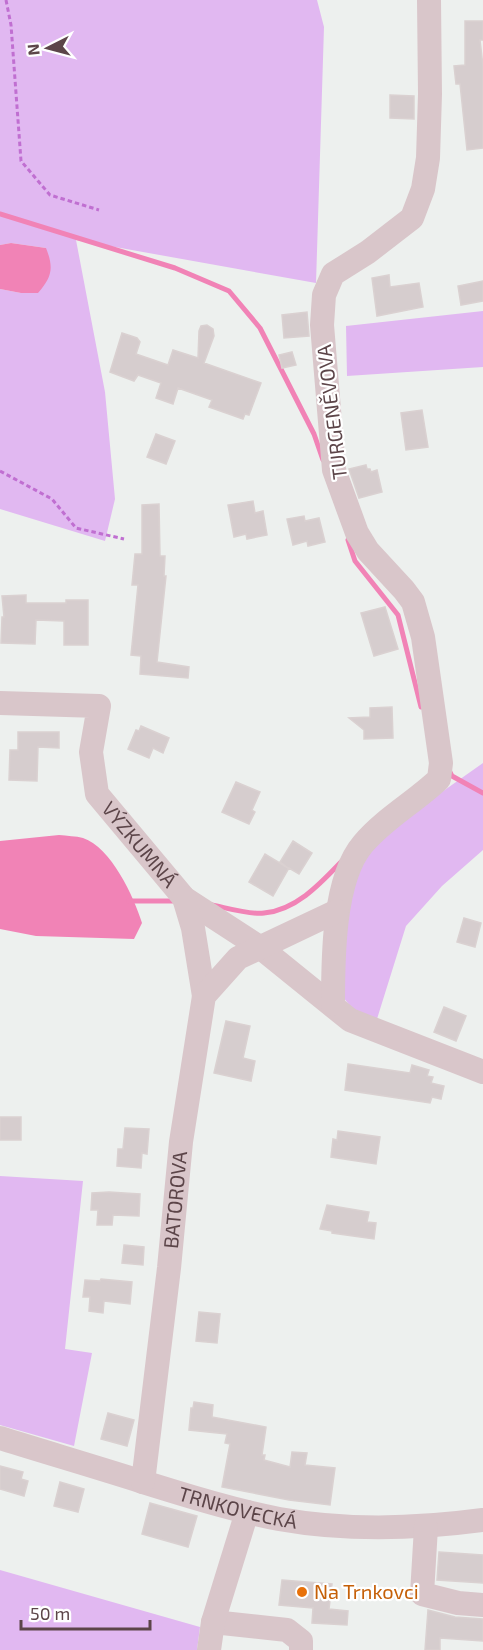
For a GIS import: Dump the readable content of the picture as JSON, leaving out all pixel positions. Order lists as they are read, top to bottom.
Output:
{
  "streets": {
    "street": [
      "TURGENĚVOVA",
      "VÝZKUMNÁ",
      "BATOROVA",
      "TRNKOVECKÁ"
    ]
  },
  "crossings": [
    ["BATOROVA", "TRNKOVECKÁ"]
  ],
  "places": ["Na Trnkovci"],
  "scale_bar": "50 m",
  "north": "left"
}
